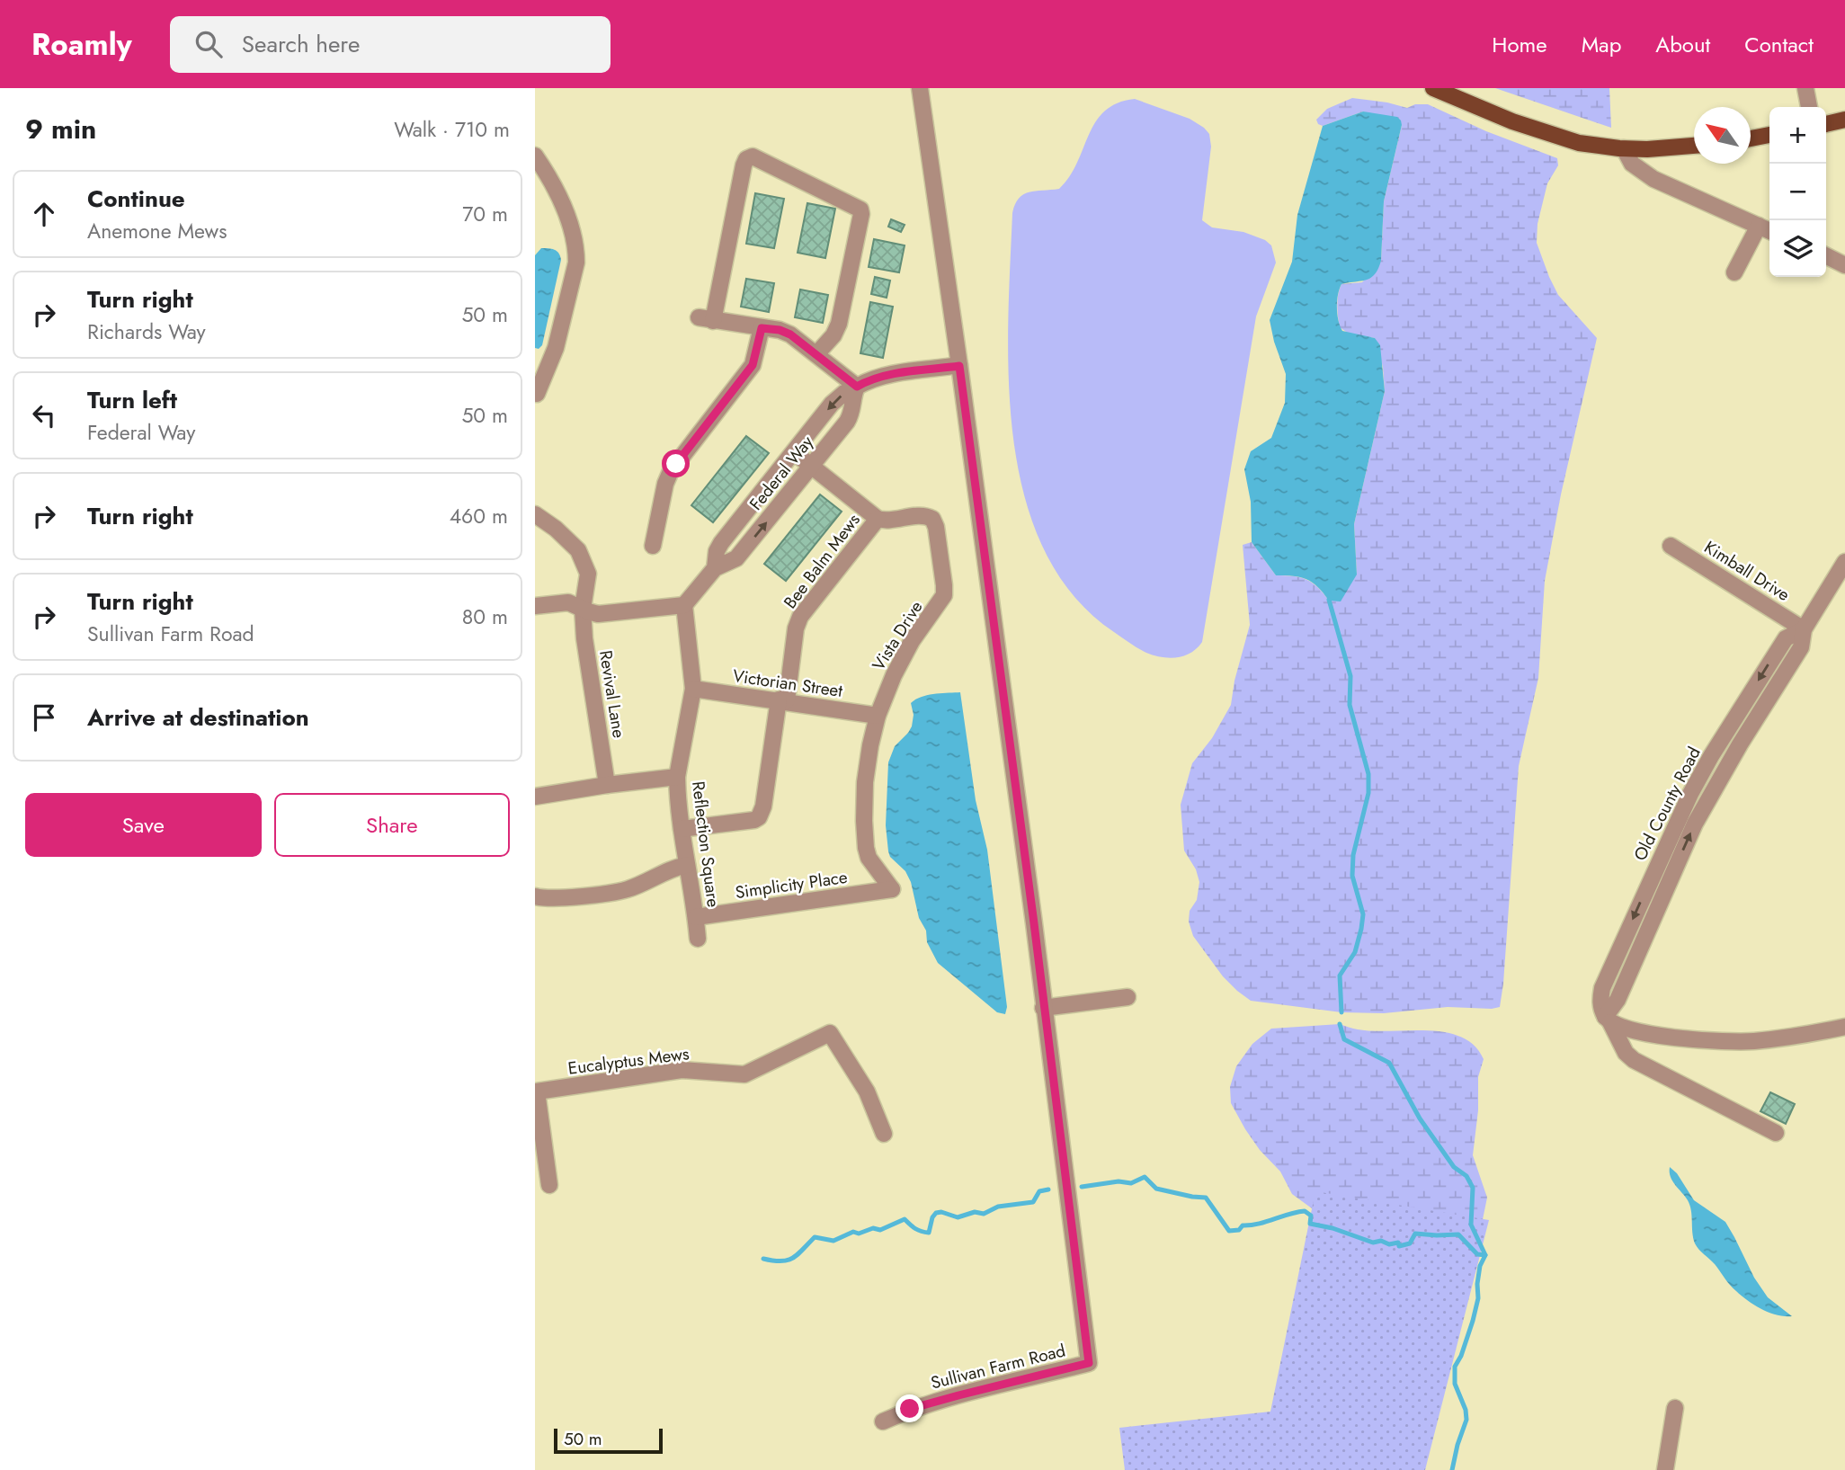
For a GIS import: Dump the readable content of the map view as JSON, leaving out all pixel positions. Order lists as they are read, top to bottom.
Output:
{
  "streets": {
    "street": [
      "Federal Way",
      "Bee Balm Mews",
      "Kimball Drive",
      "Vista Drive",
      "Victorian Street",
      "Revival Lane",
      "Old County Road",
      "Reflection Square",
      "Simplicity Place",
      "Eucalyptus Mews",
      "Sullivan Farm Road"
    ]
  },
  "crossings": [
    ["Federal Way", "Reflection Square"],
    ["Bee Balm Mews", "Vista Drive"],
    ["Bee Balm Mews", "Victorian Street"],
    ["Bee Balm Mews", "Reflection Square"],
    ["Kimball Drive", "Old County Road"],
    ["Vista Drive", "Victorian Street"],
    ["Vista Drive", "Simplicity Place"],
    ["Victorian Street", "Reflection Square"],
    ["Reflection Square", "Simplicity Place"]
  ],
  "scale_bar": "50 m",
  "north": "top left",
  "page": {
    "header": "Roamly",
    "search": "Search here",
    "nav": [
      "Home",
      "Map",
      "About",
      "Contact"
    ],
    "heading": ["9 min", "Walk · 710 m"],
    "map_buttons": ["+", "−"],
    "list": [
      ["Continue", "Anemone Mews", "70 m"],
      ["Turn right", "Richards Way", "50 m"],
      ["Turn left", "Federal Way", "50 m"],
      ["Turn right", "460 m"],
      ["Turn right", "Sullivan Farm Road", "80 m"],
      "Arrive at destination"
    ],
    "buttons": ["Save", "Share"],
    "scale": "50 m"
  }
}
